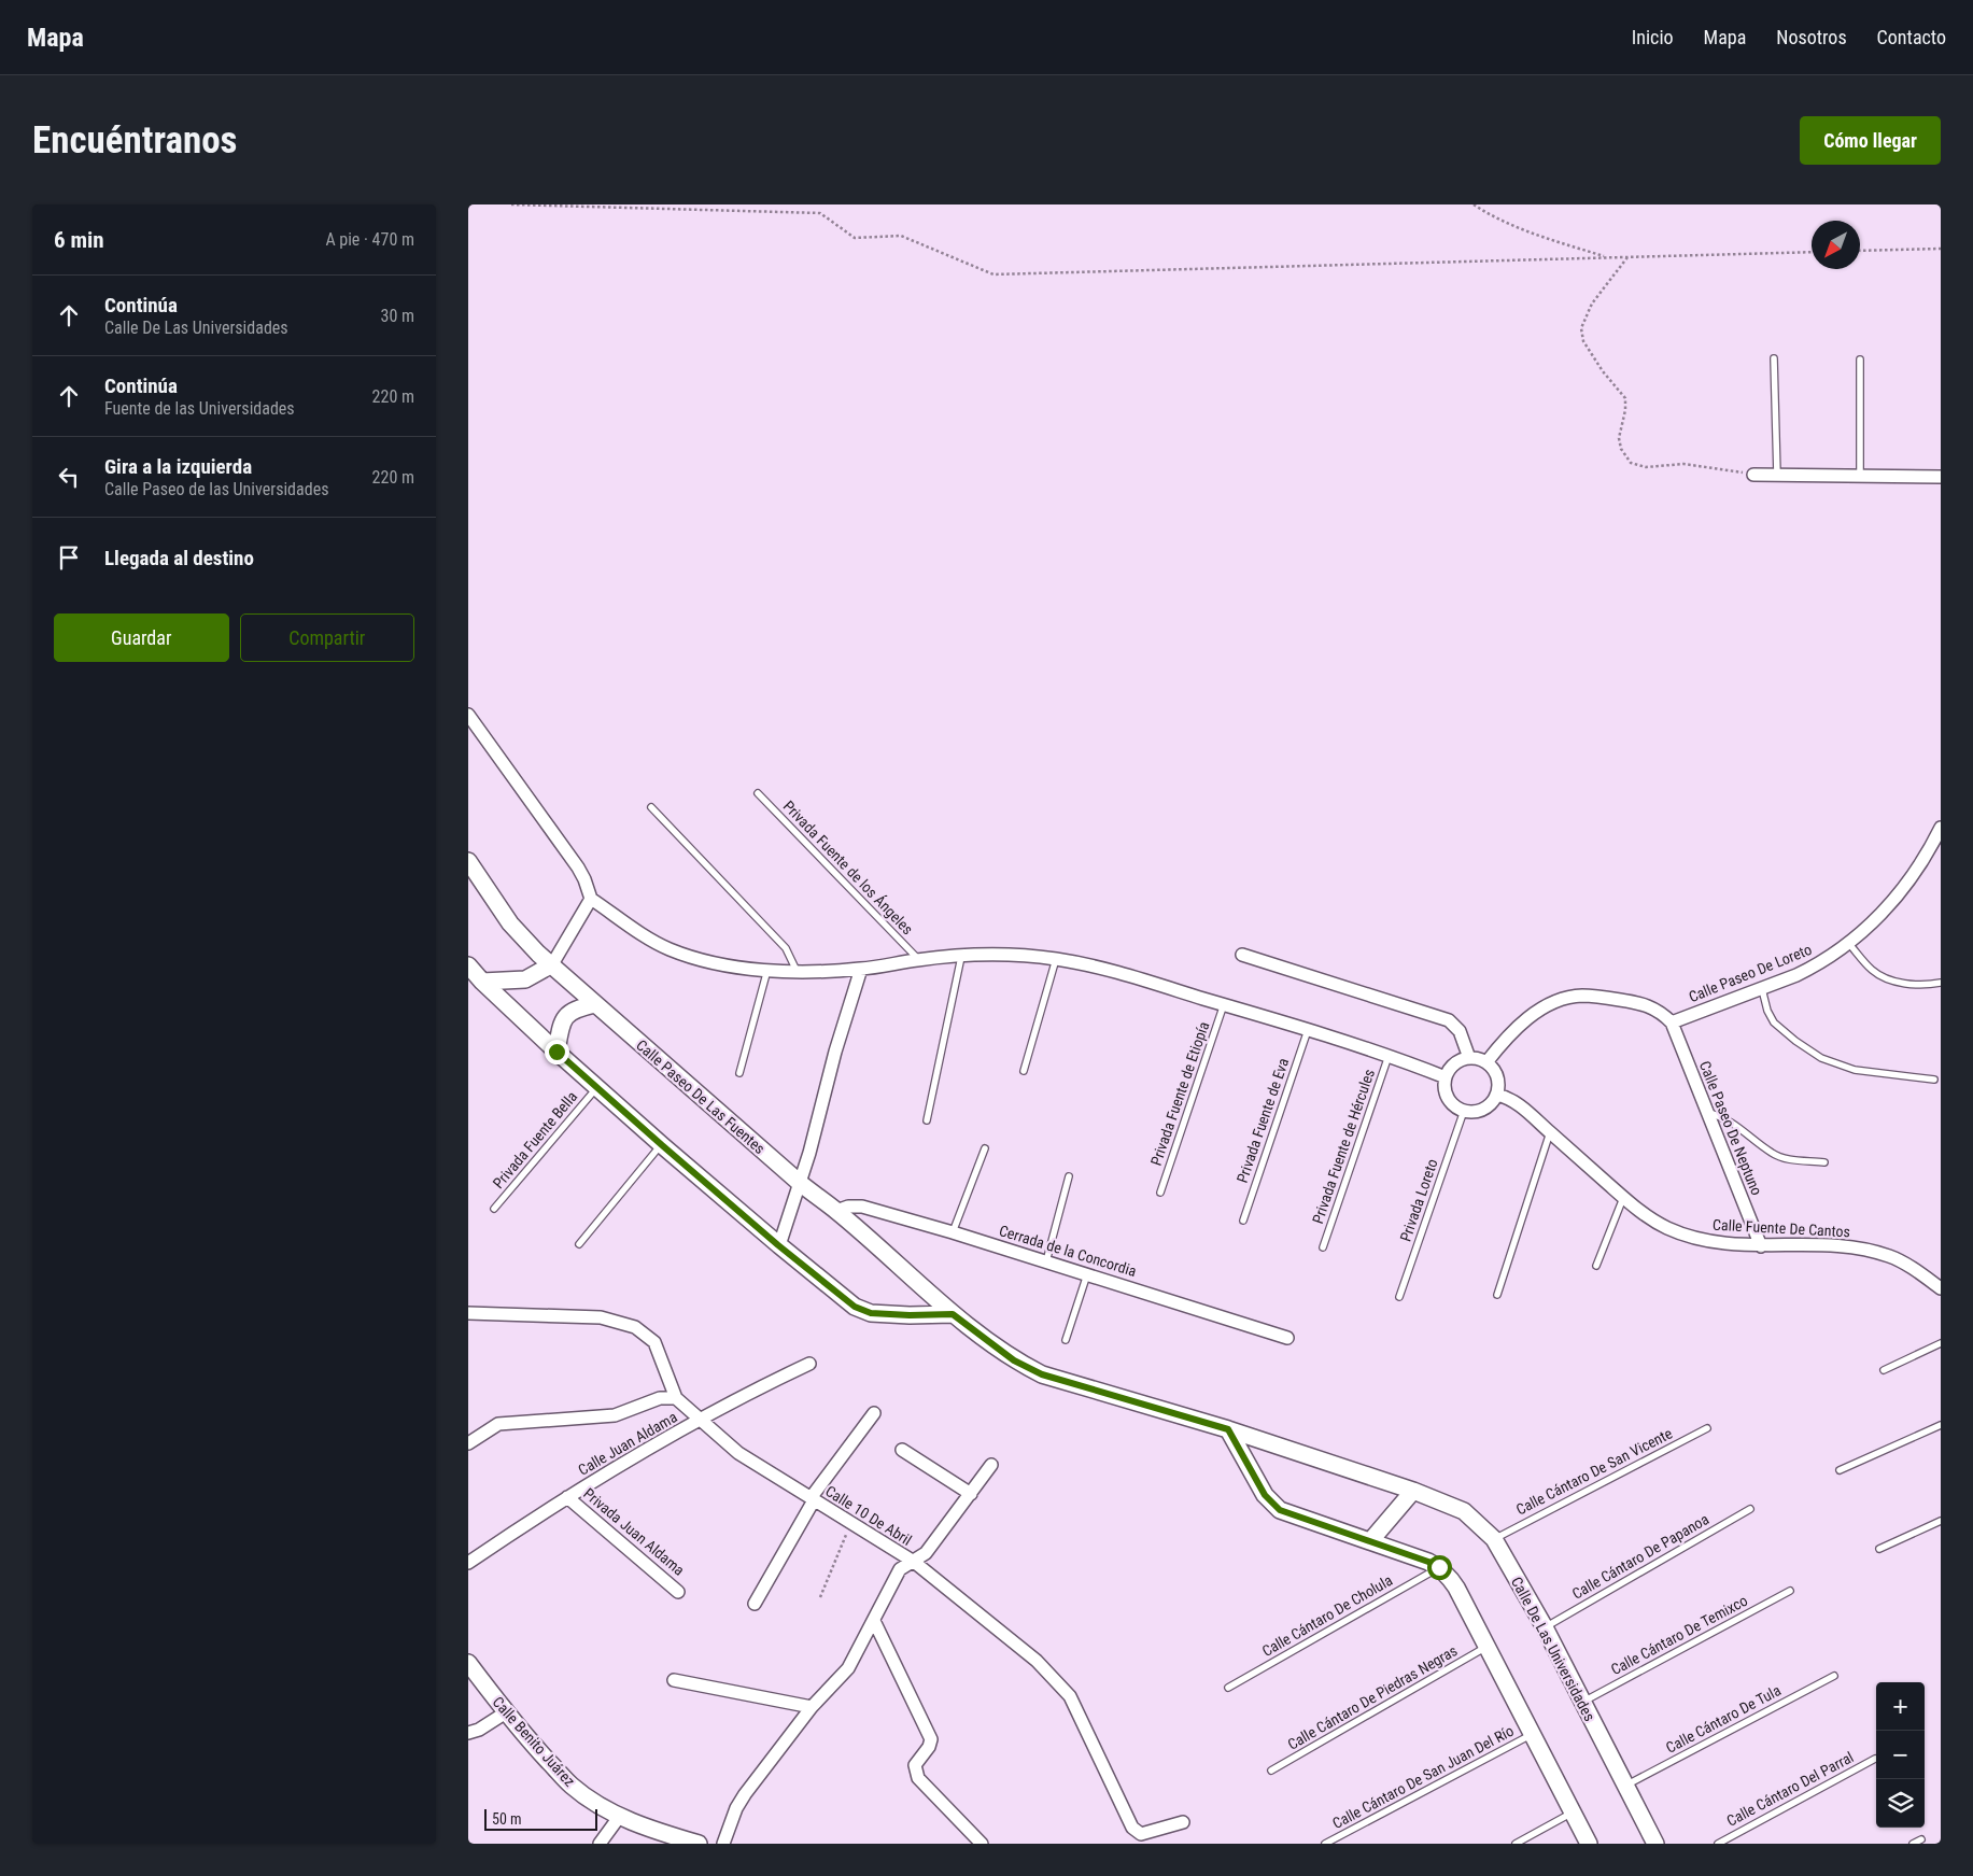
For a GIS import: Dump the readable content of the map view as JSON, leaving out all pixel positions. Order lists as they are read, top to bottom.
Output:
{
  "streets": {
    "street": [
      "Calle Paseo De Loreto",
      "Calle Paseo De Las Fuentes",
      "Calle Paseo De Neptuno",
      "Calle Fuente De Cantos",
      "Cerrada de la Concordia",
      "Calle Juan Aldama",
      "Calle 10 De Abril",
      "Privada Juan Aldama",
      "Calle De Las Universidades",
      "Calle Benito Juárez"
    ],
    "lane": [
      "Privada Fuente de los Ángeles",
      "Privada Fuente de Etiopía",
      "Privada Fuente de Eva",
      "Privada Fuente Bella",
      "Privada Fuente de Hércules",
      "Privada Loreto",
      "Calle Cántaro De San Vicente",
      "Calle Cántaro De Papanoa",
      "Calle Cántaro De Cholula",
      "Calle Cántaro De Temixco",
      "Calle Cántaro De Piedras Negras",
      "Calle Cántaro De Tula",
      "Calle Cántaro De San Juan Del Río",
      "Calle Cántaro Del Parral"
    ]
  },
  "crossings": [
    ["Calle Paseo De Loreto", "Calle Paseo De Neptuno"],
    ["Calle Paseo De Las Fuentes", "Cerrada de la Concordia"],
    ["Calle Paseo De Las Fuentes", "Calle De Las Universidades"],
    ["Calle Paseo De Neptuno", "Calle Fuente De Cantos"],
    ["Privada Loreto", "Calle Fuente De Cantos"],
    ["Calle Juan Aldama", "Calle 10 De Abril"],
    ["Calle Juan Aldama", "Privada Juan Aldama"],
    ["Calle Cántaro De San Vicente", "Calle De Las Universidades"],
    ["Calle Cántaro De Papanoa", "Calle De Las Universidades"],
    ["Calle Cántaro De Temixco", "Calle De Las Universidades"],
    ["Calle De Las Universidades", "Calle Cántaro De Tula"]
  ],
  "scale_bar": "50 m",
  "north": "bottom left",
  "page": {
    "header": "Mapa",
    "nav": [
      "Inicio",
      "Mapa",
      "Nosotros",
      "Contacto"
    ],
    "buttons": [
      "Cómo llegar",
      ["Guardar", "Compartir"]
    ],
    "title": "Encuéntranos",
    "heading": ["6 min", "A pie · 470 m"],
    "list": [
      ["Continúa", "Calle De Las Universidades", "30 m"],
      ["Continúa", "Fuente de las Universidades", "220 m"],
      ["Gira a la izquierda", "Calle Paseo de las Universidades", "220 m"],
      "Llegada al destino"
    ],
    "map_buttons": ["+", "−"],
    "scale": "50 m"
  }
}
